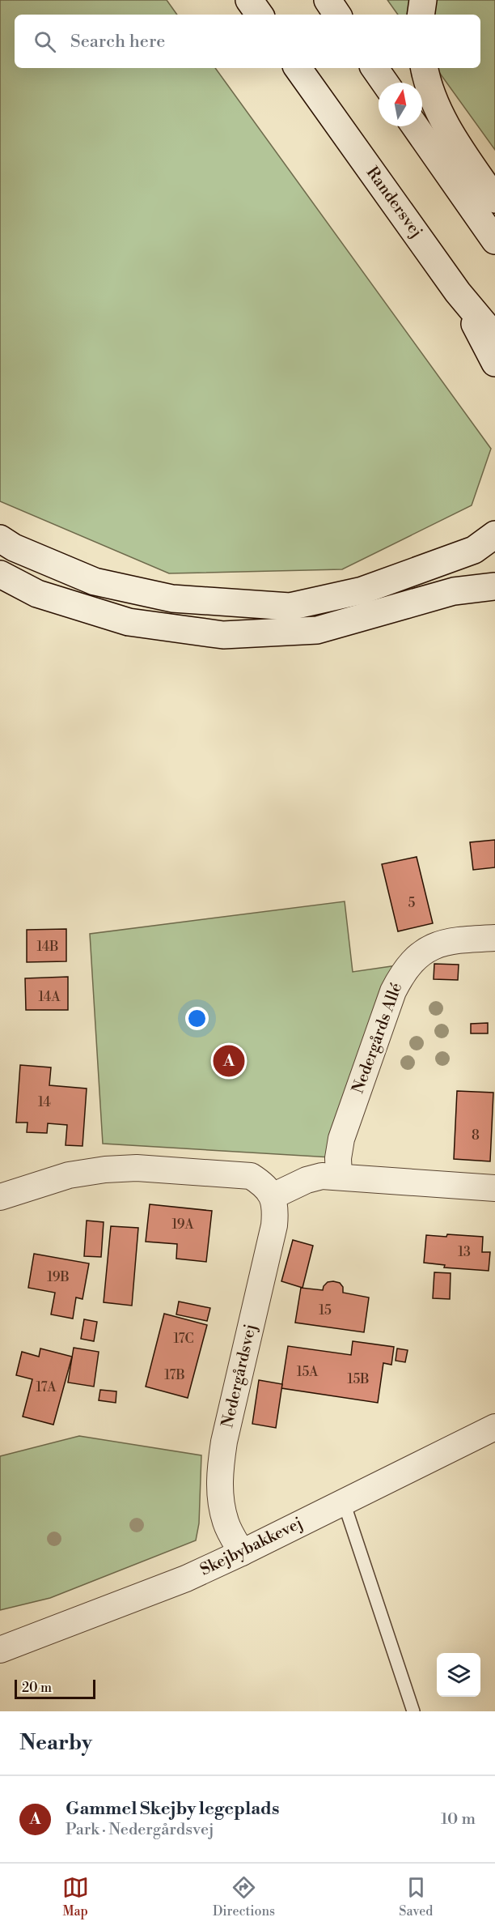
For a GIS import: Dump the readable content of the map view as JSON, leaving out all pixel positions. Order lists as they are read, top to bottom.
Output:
{
  "streets": {
    "main road": ["Randersvej"],
    "street": ["Nedergårds Allé", "Nedergårdsvej", "Skejbybakkevej"]
  },
  "crossings": [
    ["Nedergårdsvej", "Skejbybakkevej"]
  ],
  "house_numbers": [
    "5",
    "14B",
    "14A",
    "14",
    "8",
    "19A",
    "13",
    "19B",
    "15",
    "17C",
    "15A",
    "17B",
    "15B",
    "17A"
  ],
  "scale_bar": "20 m",
  "north": "top",
  "page": {
    "search": "Search here",
    "pins": "A",
    "scale": "20 m",
    "heading": "Nearby",
    "list": [
      {
        "mark": "A",
        "name": "Gammel Skejby legeplads",
        "note": "Park · Nedergårdsvej",
        "value": "10 m"
      }
    ],
    "nav": ["Map", "Directions", "Saved"]
  }
}
